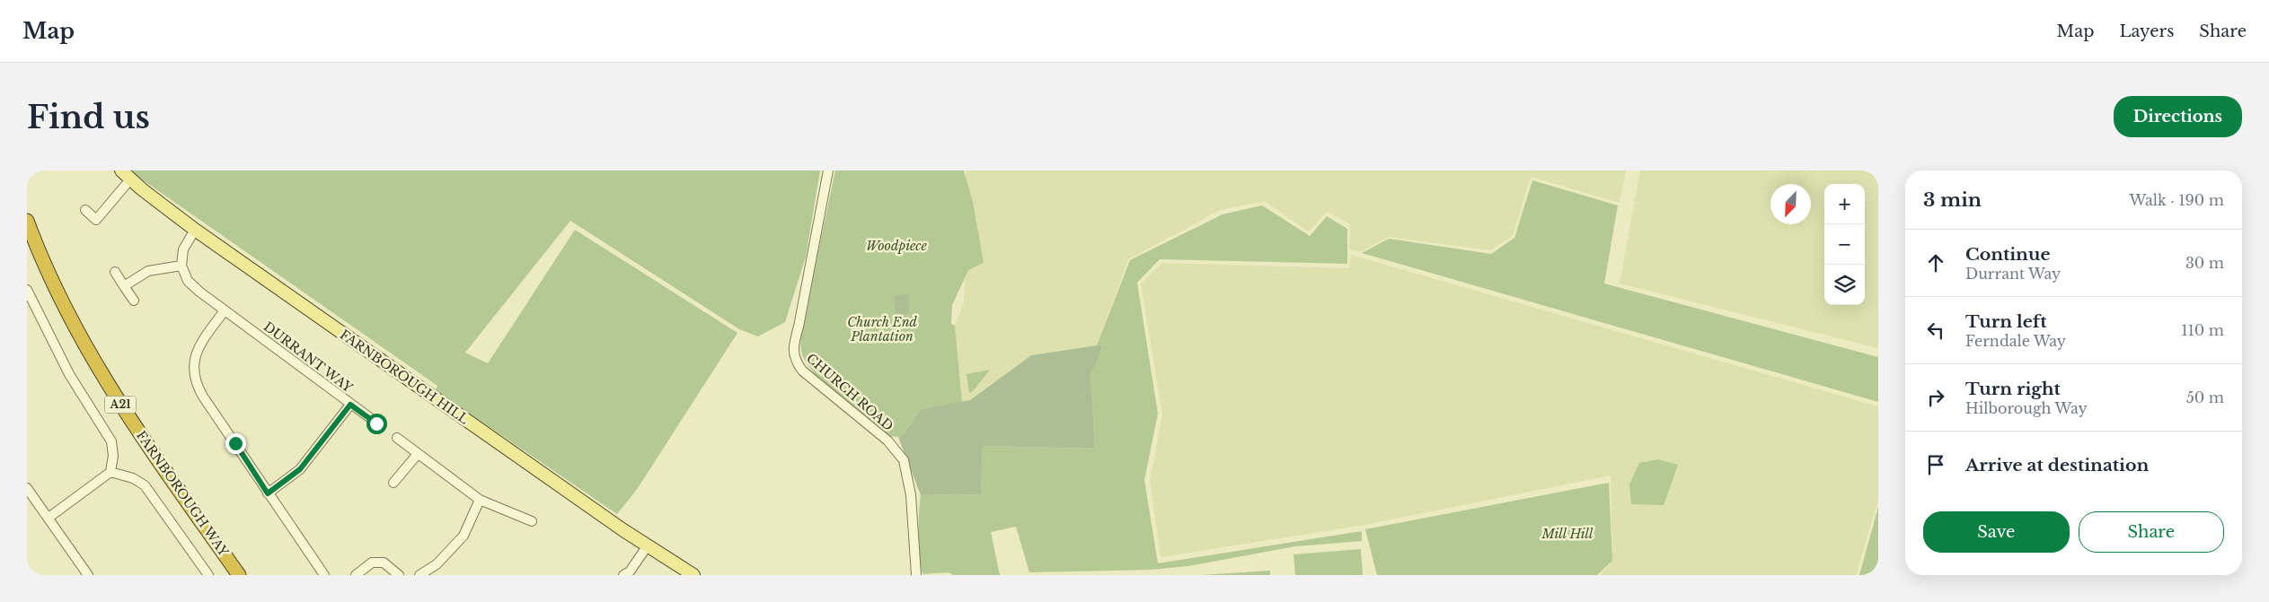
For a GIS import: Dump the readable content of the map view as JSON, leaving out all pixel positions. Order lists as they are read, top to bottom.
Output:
{
  "streets": {
    "highway": ["A21", "FARNBOROUGH WAY"],
    "main road": ["FARNBOROUGH HILL"],
    "street": ["DURRANT WAY", "CHURCH ROAD"]
  },
  "parks": ["Woodpiece", "Church End Plantation", "Mill Hill"],
  "north": "bottom left",
  "page": {
    "header": "Map",
    "nav": ["Map", "Layers", "Share"],
    "buttons": [
      "Directions",
      ["Save", "Share"]
    ],
    "title": "Find us",
    "heading": ["3 min", "Walk · 190 m"],
    "map_buttons": ["+", "−"],
    "list": [
      ["Continue", "Durrant Way", "30 m"],
      ["Turn left", "Ferndale Way", "110 m"],
      ["Turn right", "Hilborough Way", "50 m"],
      "Arrive at destination"
    ]
  }
}
